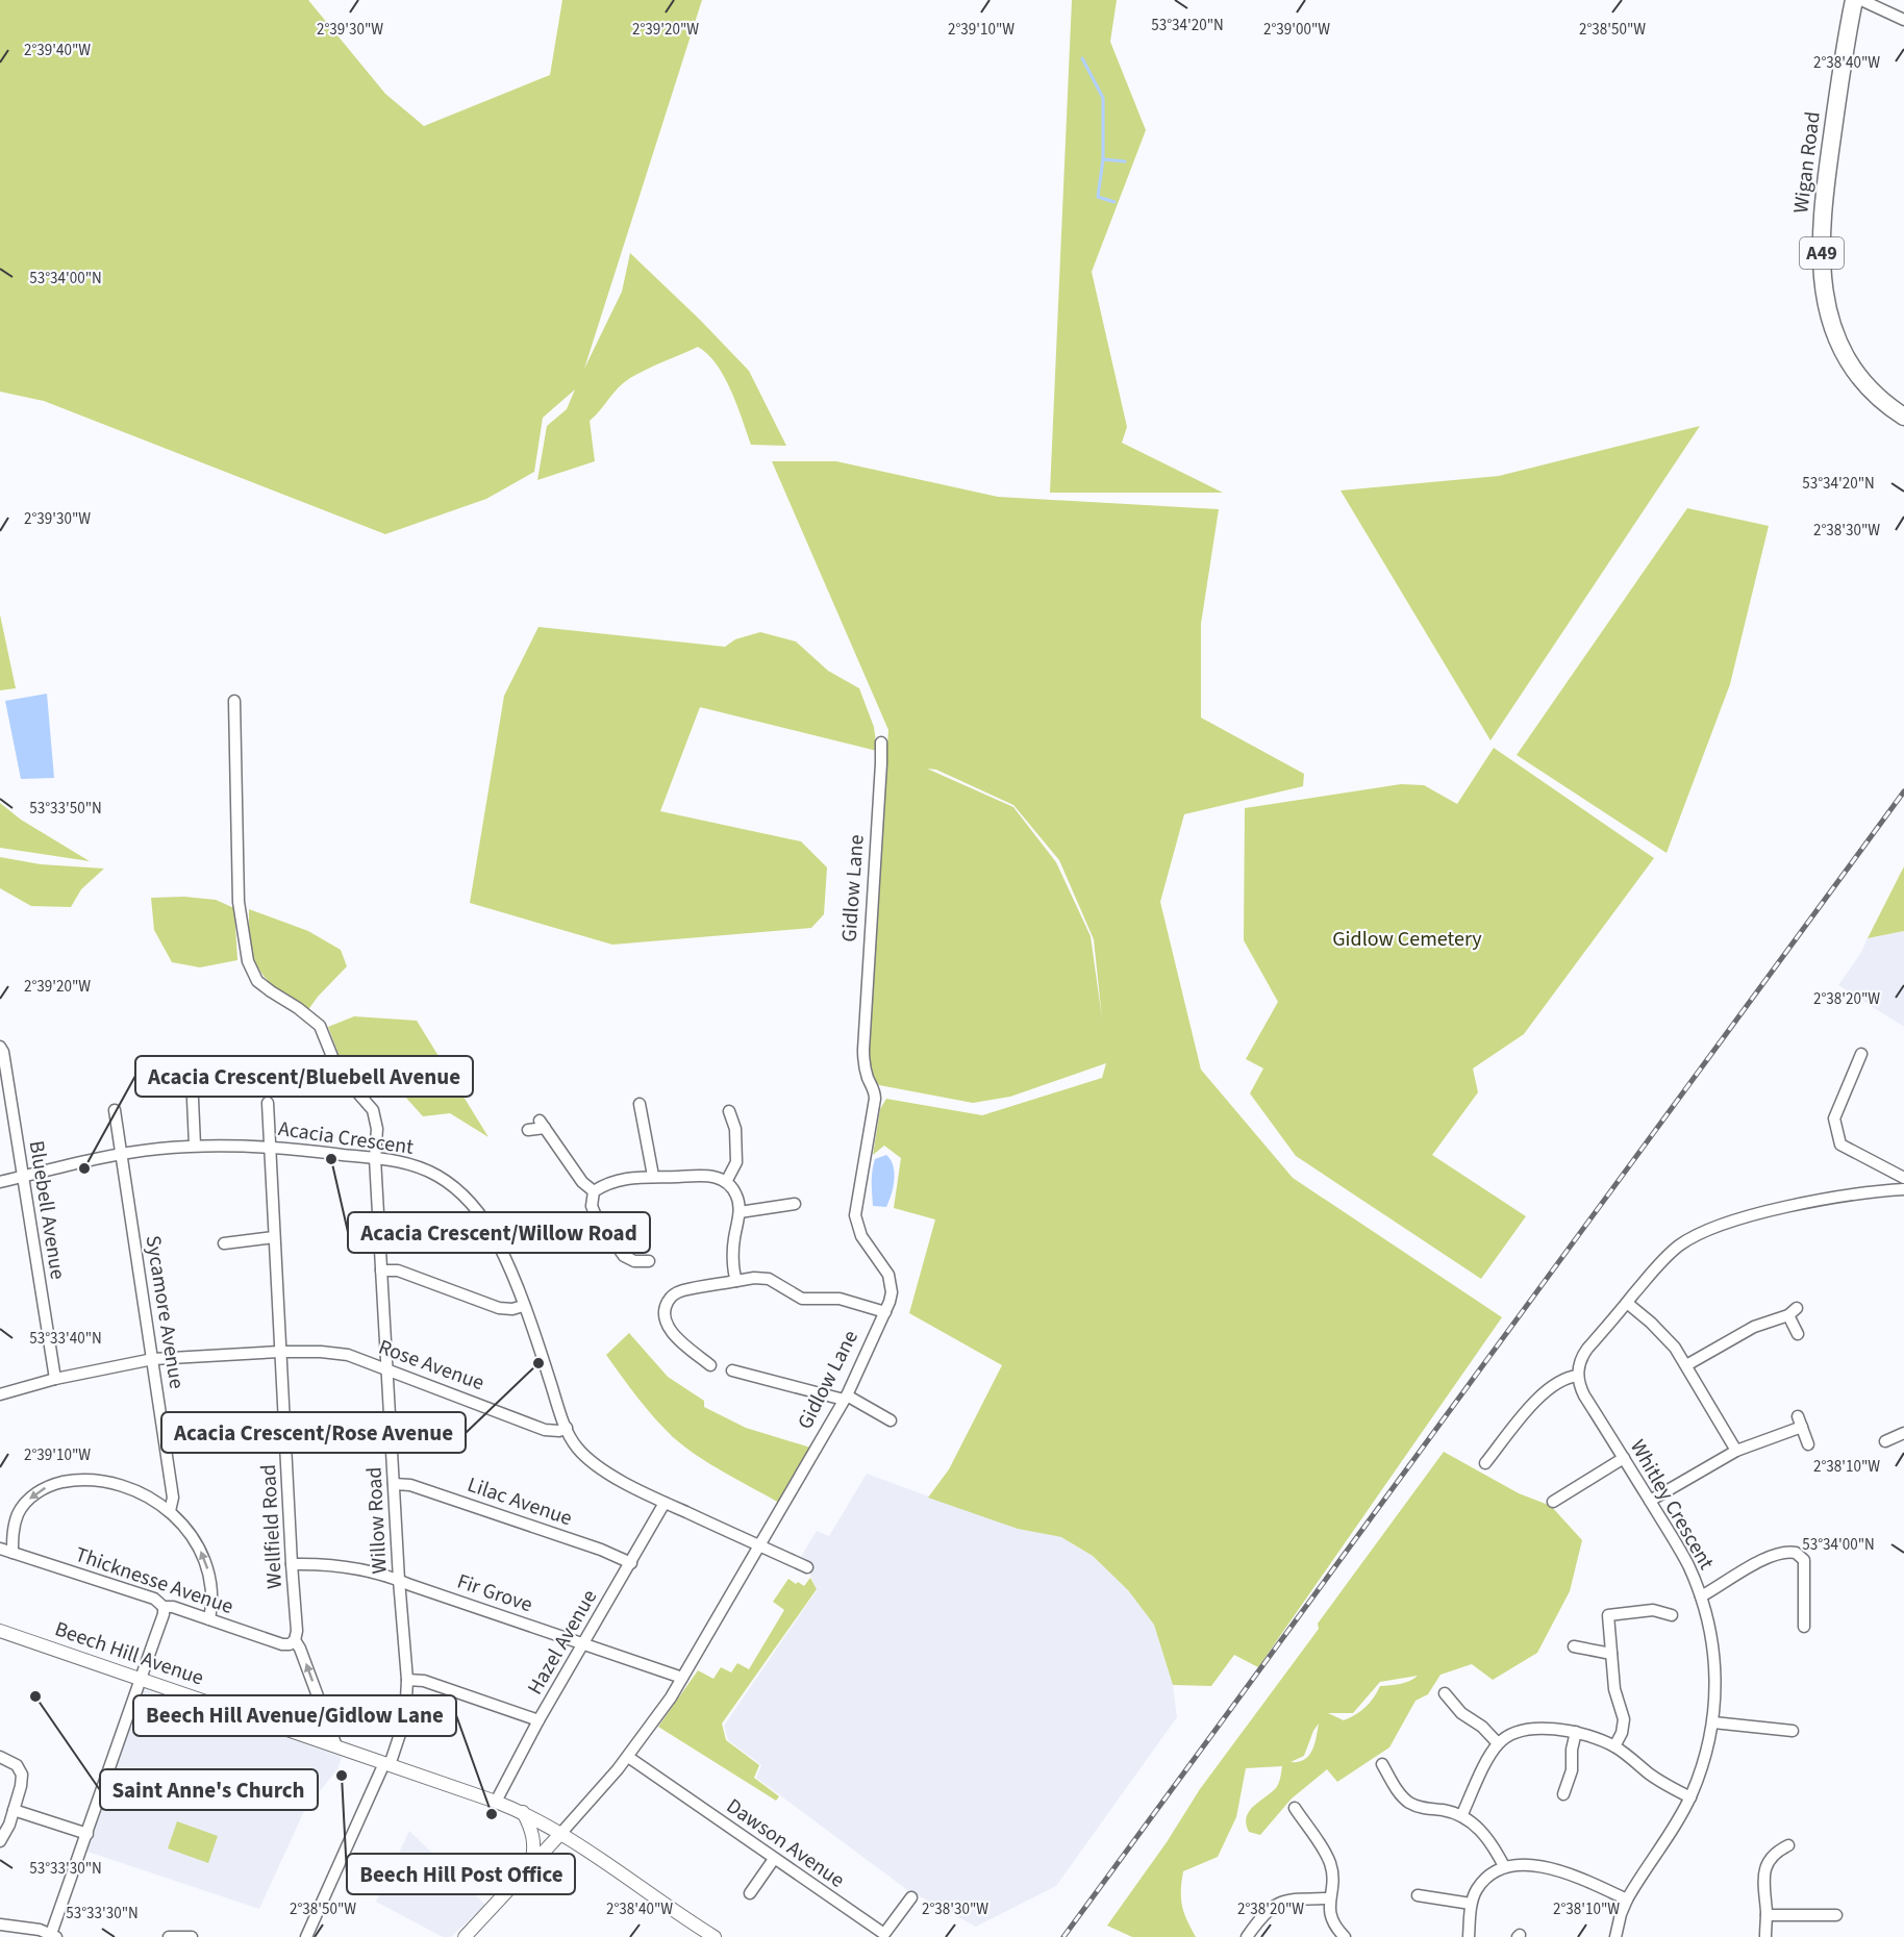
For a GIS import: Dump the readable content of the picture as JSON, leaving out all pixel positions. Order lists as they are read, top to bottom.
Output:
{
  "streets": {
    "highway": ["Wigan Road", "A49"],
    "street": [
      "Gidlow Lane",
      "Acacia Crescent",
      "Bluebell Avenue",
      "Sycamore Avenue",
      "Rose Avenue",
      "Lilac Avenue",
      "Whitley Crescent",
      "Willow Road",
      "Wellfield Road",
      "Thicknesse Avenue",
      "Fir Grove",
      "Hazel Avenue",
      "Beech Hill Avenue",
      "Dawson Avenue"
    ]
  },
  "crossings": [
    ["Gidlow Lane", "Fir Grove"],
    ["Gidlow Lane", "Beech Hill Avenue"],
    ["Gidlow Lane", "Dawson Avenue"],
    ["Acacia Crescent", "Bluebell Avenue"],
    ["Acacia Crescent", "Sycamore Avenue"],
    ["Acacia Crescent", "Rose Avenue"],
    ["Acacia Crescent", "Willow Road"],
    ["Acacia Crescent", "Wellfield Road"],
    ["Bluebell Avenue", "Rose Avenue"],
    ["Sycamore Avenue", "Rose Avenue"],
    ["Rose Avenue", "Willow Road"],
    ["Rose Avenue", "Wellfield Road"],
    ["Lilac Avenue", "Willow Road"],
    ["Lilac Avenue", "Hazel Avenue"],
    ["Willow Road", "Fir Grove"],
    ["Willow Road", "Beech Hill Avenue"],
    ["Wellfield Road", "Thicknesse Avenue"],
    ["Wellfield Road", "Fir Grove"],
    ["Wellfield Road", "Beech Hill Avenue"],
    ["Fir Grove", "Hazel Avenue"],
    ["Hazel Avenue", "Beech Hill Avenue"]
  ],
  "parks": ["Gidlow Cemetery"],
  "places": [
    "Acacia Crescent/Willow Road",
    "Acacia Crescent/Bluebell Avenue",
    "Acacia Crescent/Rose Avenue",
    "Saint Anne's Church",
    "Beech Hill Post Office",
    "Beech Hill Avenue/Gidlow Lane"
  ],
  "coordinates": [
    "53°34'20\"N",
    "2°39'30\"W",
    "2°39'10\"W",
    "2°39'00\"W",
    "2°38'50\"W",
    "2°39'20\"W",
    "2°39'40\"W",
    "2°38'40\"W",
    "53°34'00\"N",
    "2°38'30\"W",
    "53°33'50\"N",
    "2°38'20\"W",
    "53°33'40\"N",
    "2°38'10\"W",
    "53°33'30\"N"
  ]
}
